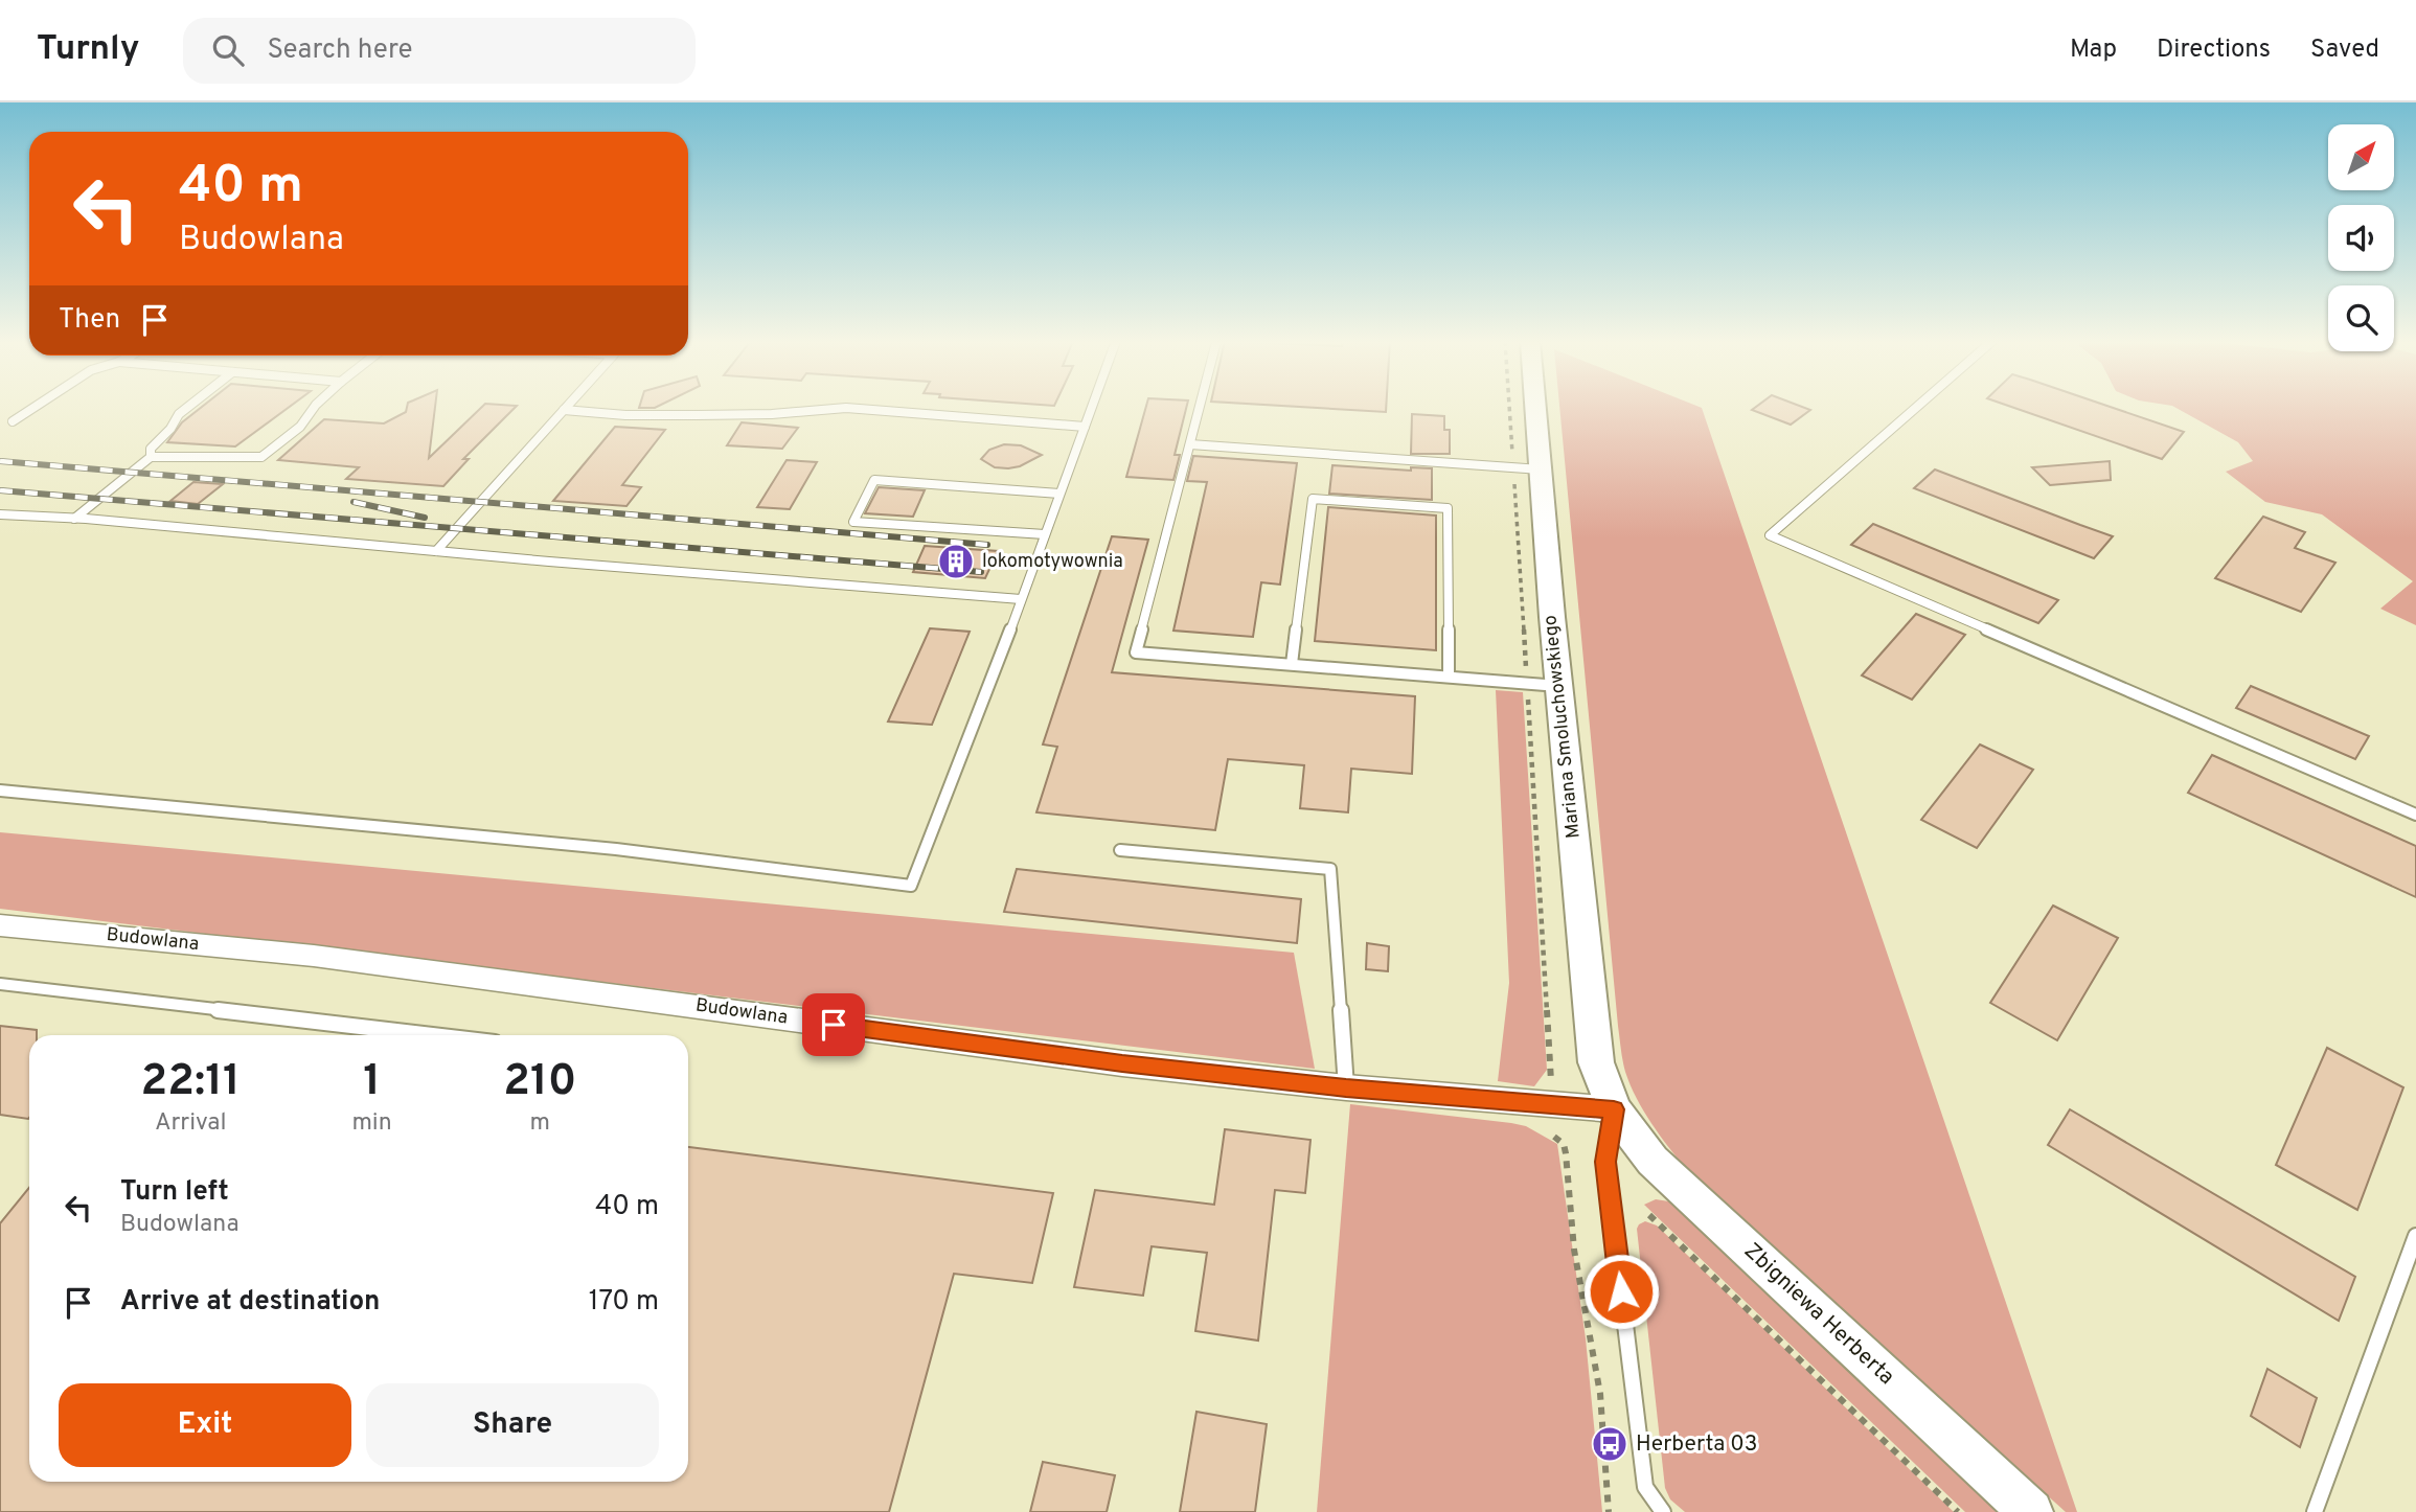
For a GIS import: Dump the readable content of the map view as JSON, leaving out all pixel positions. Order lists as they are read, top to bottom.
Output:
{
  "streets": {
    "street": ["Mariana Smoluchowskiego", "Budowlana", "Zbigniewa Herberta"]
  },
  "crossings": [
    ["Mariana Smoluchowskiego", "Budowlana"],
    ["Mariana Smoluchowskiego", "Zbigniewa Herberta"],
    ["Budowlana", "Zbigniewa Herberta"]
  ],
  "places": {
    "building": ["lokomotywownia"],
    "bus stop": ["Herberta 03"]
  },
  "north": "top right",
  "page": {
    "header": "Turnly",
    "search": "Search here",
    "nav": ["Map", "Directions", "Saved"],
    "turn": ["40 m", "Budowlana"],
    "then": "Then",
    "eta": [
      "22:11",
      "Arrival",
      "1",
      "min",
      "210",
      "m"
    ],
    "list": [
      {
        "name": "Turn left",
        "note": "Budowlana",
        "value": "40 m"
      },
      {
        "name": "Arrive at destination",
        "value": "170 m"
      }
    ],
    "buttons": ["Exit", "Share"]
  }
}
